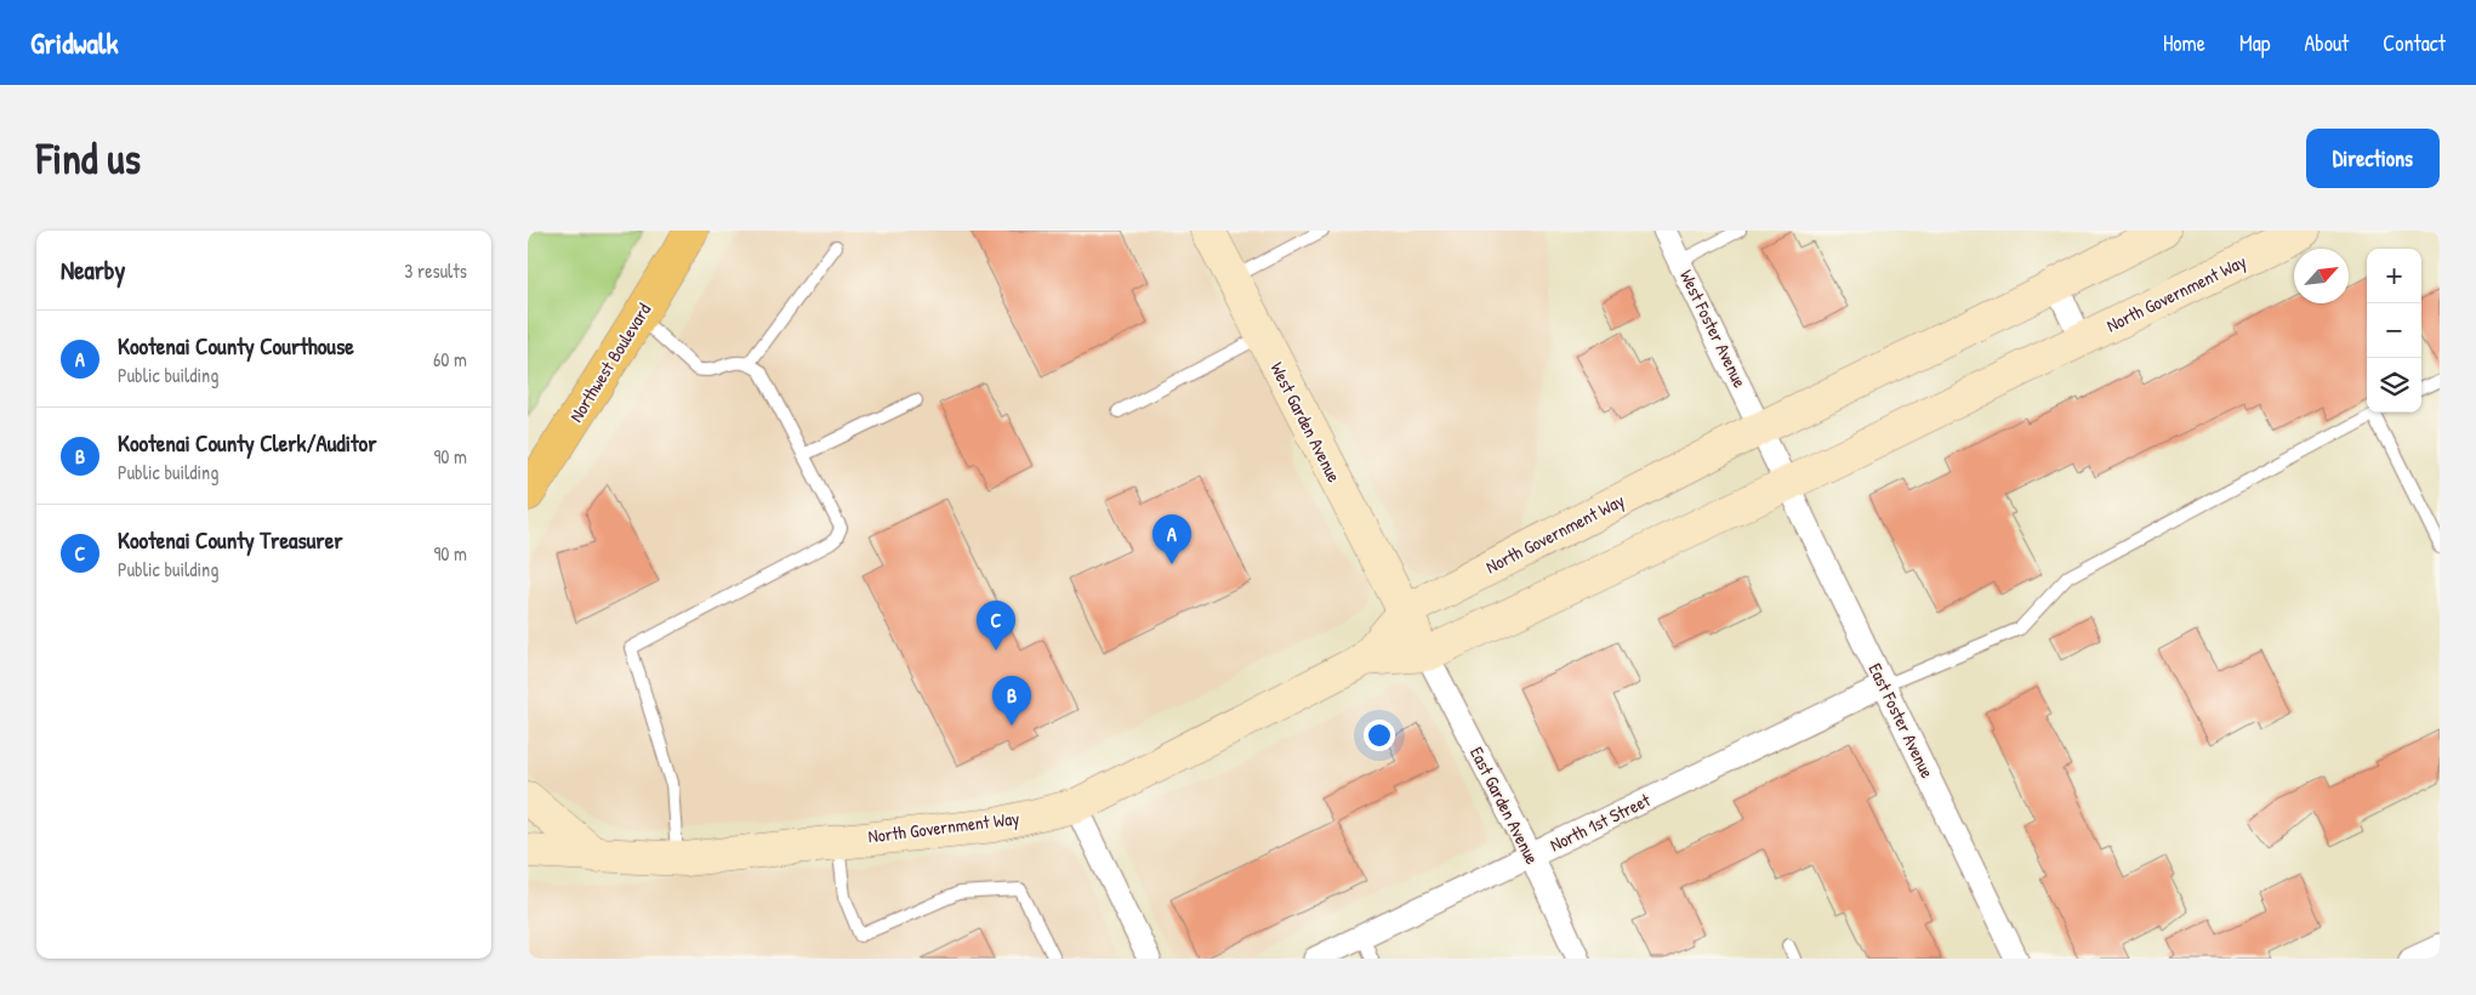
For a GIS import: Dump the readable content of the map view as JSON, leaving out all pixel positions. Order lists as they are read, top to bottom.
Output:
{
  "streets": {
    "main road": ["North Government Way", "Northwest Boulevard", "West Garden Avenue"],
    "street": [
      "West Foster Avenue",
      "East Foster Avenue",
      "East Garden Avenue",
      "North 1st Street"
    ]
  },
  "crossings": [
    ["North Government Way", "West Foster Avenue"],
    ["North Government Way", "West Garden Avenue"],
    ["North Government Way", "East Foster Avenue"],
    ["North Government Way", "East Garden Avenue"],
    ["West Garden Avenue", "East Garden Avenue"],
    ["East Foster Avenue", "North 1st Street"],
    ["East Garden Avenue", "North 1st Street"]
  ],
  "north": "top right",
  "page": {
    "header": "Gridwalk",
    "nav": [
      "Home",
      "Map",
      "About",
      "Contact"
    ],
    "buttons": "Directions",
    "title": "Find us",
    "heading": ["Nearby", "3 results"],
    "map_buttons": ["+", "−"],
    "list": [
      {
        "mark": "A",
        "name": "Kootenai County Courthouse",
        "note": "Public building",
        "value": "60 m"
      },
      {
        "mark": "B",
        "name": "Kootenai County Clerk/Auditor",
        "note": "Public building",
        "value": "90 m"
      },
      {
        "mark": "C",
        "name": "Kootenai County Treasurer",
        "note": "Public building",
        "value": "90 m"
      }
    ],
    "pins": ["A", "C", "B"]
  }
}
